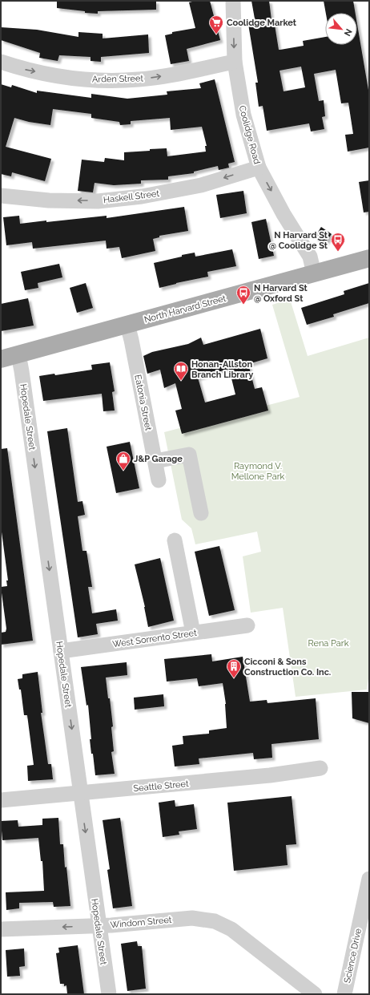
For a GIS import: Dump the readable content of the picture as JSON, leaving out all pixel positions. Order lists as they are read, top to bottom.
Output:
{
  "streets": {
    "main road": ["North Harvard Street"],
    "street": [
      "Arden Street",
      "Coolidge Road",
      "Haskell Street",
      "Eatonia Street",
      "Hopedale Street",
      "West Sorrento Street",
      "Seattle Street",
      "Windom Street",
      "Science Drive"
    ]
  },
  "crossings": [
    ["Arden Street", "Coolidge Road"],
    ["Coolidge Road", "Haskell Street"],
    ["Coolidge Road", "North Harvard Street"],
    ["North Harvard Street", "Eatonia Street"],
    ["North Harvard Street", "Hopedale Street"],
    ["Hopedale Street", "West Sorrento Street"],
    ["Hopedale Street", "Seattle Street"],
    ["Hopedale Street", "Windom Street"]
  ],
  "one_way": [
    "Arden Street",
    "Coolidge Road",
    "Haskell Street",
    "Hopedale Street"
  ],
  "parks": ["Raymond V. Mellone Park", "Rena Park"],
  "places": {
    "supermarket": ["Coolidge Market"],
    "bus stop": ["N Harvard St @ Coolidge St", "N Harvard St @ Oxford St"],
    "library": ["Honan-Allston Branch Library"],
    "shop": ["J&P Garage"],
    "building": ["Cicconi & Sons Construction Co. Inc."]
  },
  "north": "bottom right"
}
